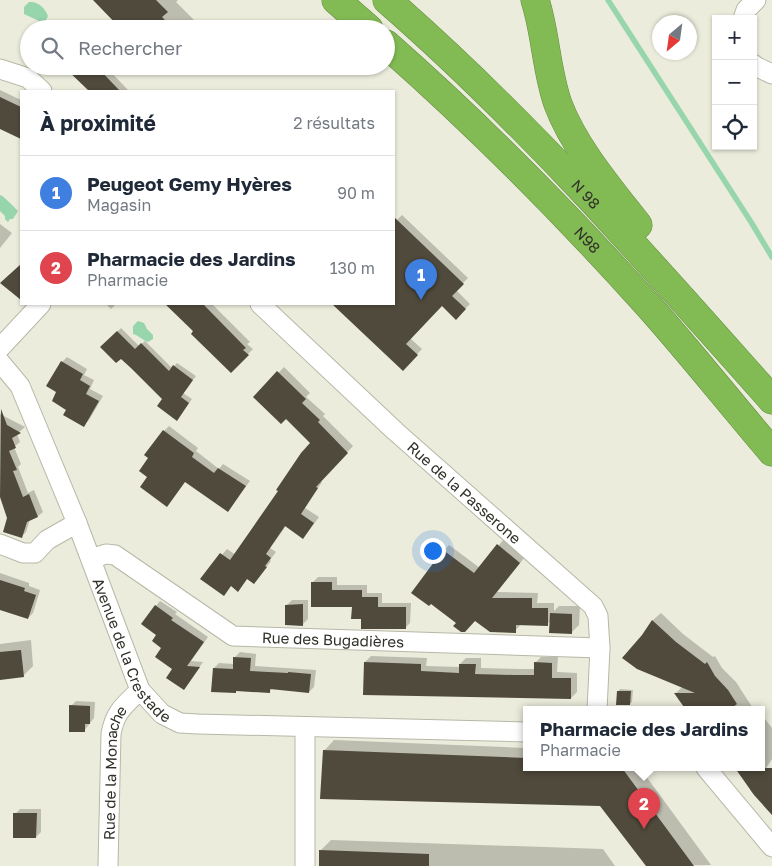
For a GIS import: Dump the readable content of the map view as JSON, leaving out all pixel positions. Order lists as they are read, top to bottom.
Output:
{
  "streets": {
    "highway": ["N 98", "N98"],
    "street": [
      "Rue de la Passerone",
      "Rue des Bugadières",
      "Avenue de la Crestade",
      "Rue de la Monache"
    ]
  },
  "crossings": [
    ["Rue de la Passerone", "Rue des Bugadières"],
    ["Rue des Bugadières", "Avenue de la Crestade"],
    ["Avenue de la Crestade", "Rue de la Monache"]
  ],
  "north": "bottom left",
  "page": {
    "map_buttons": ["+", "−"],
    "search": "Rechercher",
    "heading": ["À proximité", "2 résultats"],
    "list": [
      {
        "mark": "1",
        "name": "Peugeot Gemy Hyères",
        "note": "Magasin",
        "value": "90 m"
      },
      {
        "mark": "2",
        "name": "Pharmacie des Jardins",
        "note": "Pharmacie",
        "value": "130 m"
      }
    ],
    "pins": ["1", "2"],
    "popup": ["Pharmacie des Jardins", "Pharmacie"]
  }
}
